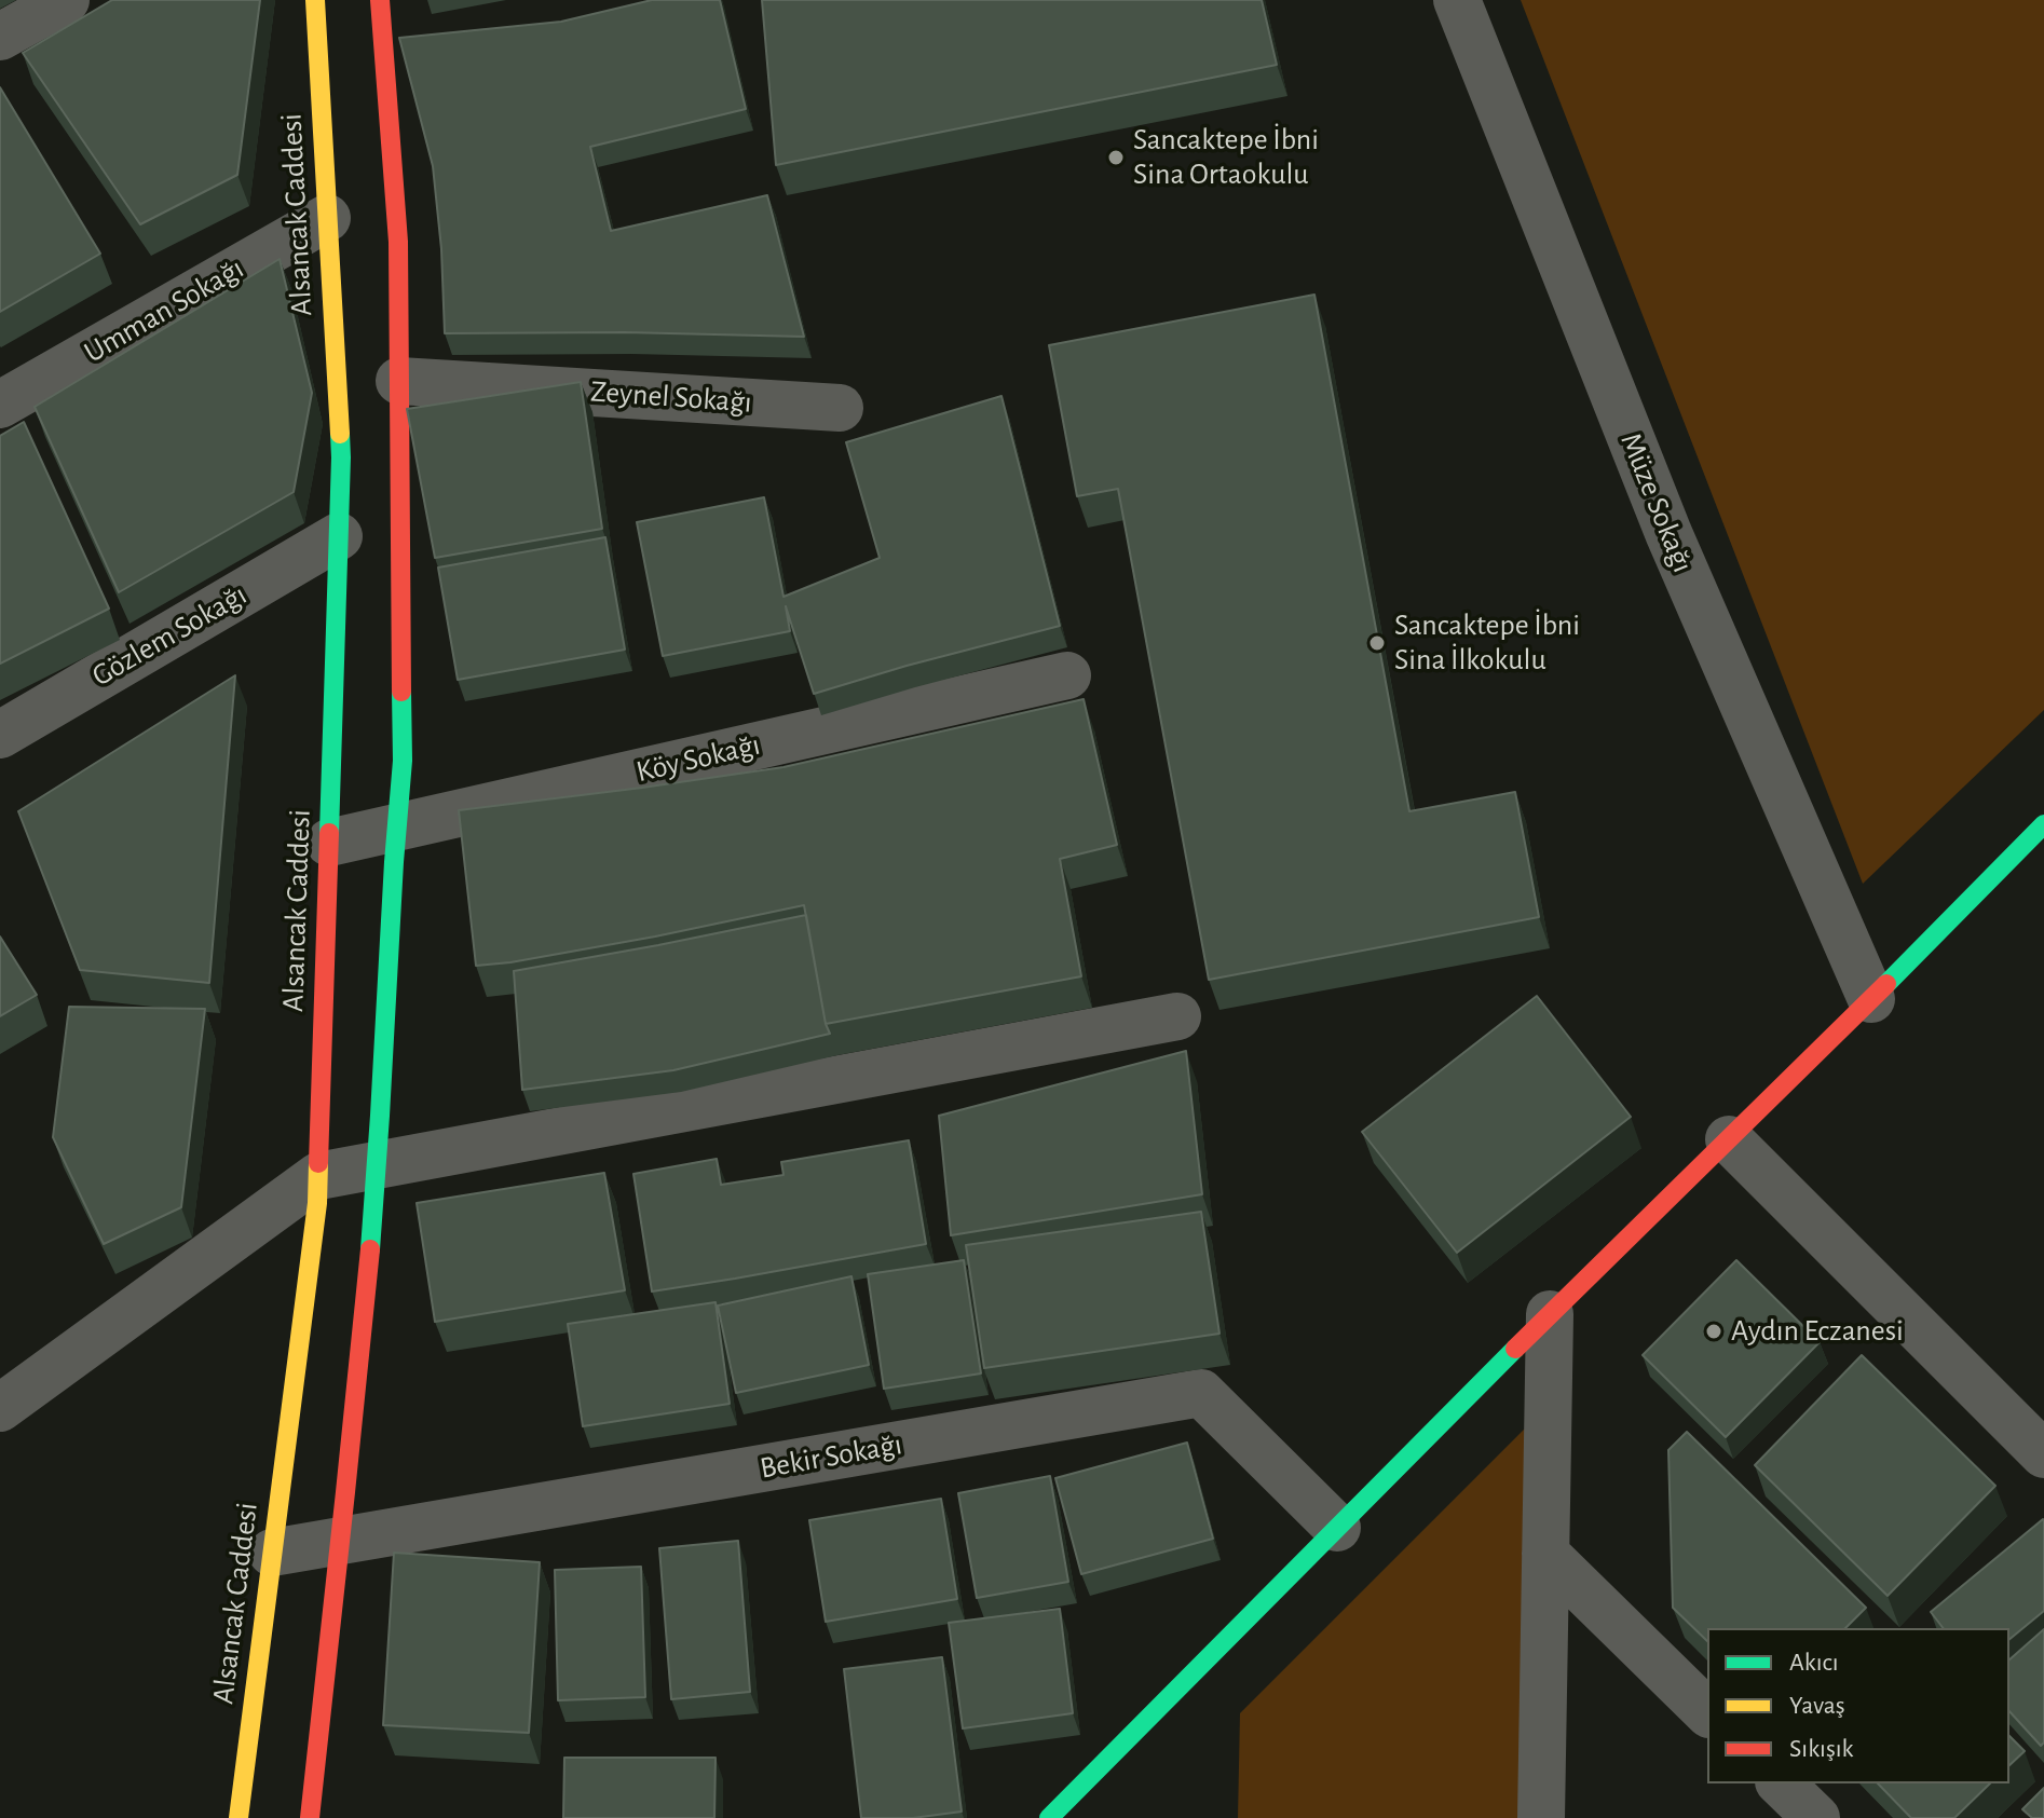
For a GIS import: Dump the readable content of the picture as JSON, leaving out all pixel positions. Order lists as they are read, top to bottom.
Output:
{
  "streets": {
    "street": [
      "Alsancak Caddesi",
      "Umman Sokağı",
      "Zeynel Sokağı",
      "Müze Sokağı",
      "Gözlem Sokağı",
      "Köy Sokağı",
      "Bekir Sokağı"
    ]
  },
  "crossings": [
    ["Alsancak Caddesi", "Umman Sokağı"],
    ["Alsancak Caddesi", "Gözlem Sokağı"],
    ["Alsancak Caddesi", "Köy Sokağı"],
    ["Alsancak Caddesi", "Bekir Sokağı"]
  ],
  "places": ["Sancaktepe İbni Sina Ortaokulu", "Sancaktepe İbni Sina İlkokulu", "Aydın Eczanesi"],
  "legend": ["Akıcı", "Yavaş", "Sıkışık"]
}
